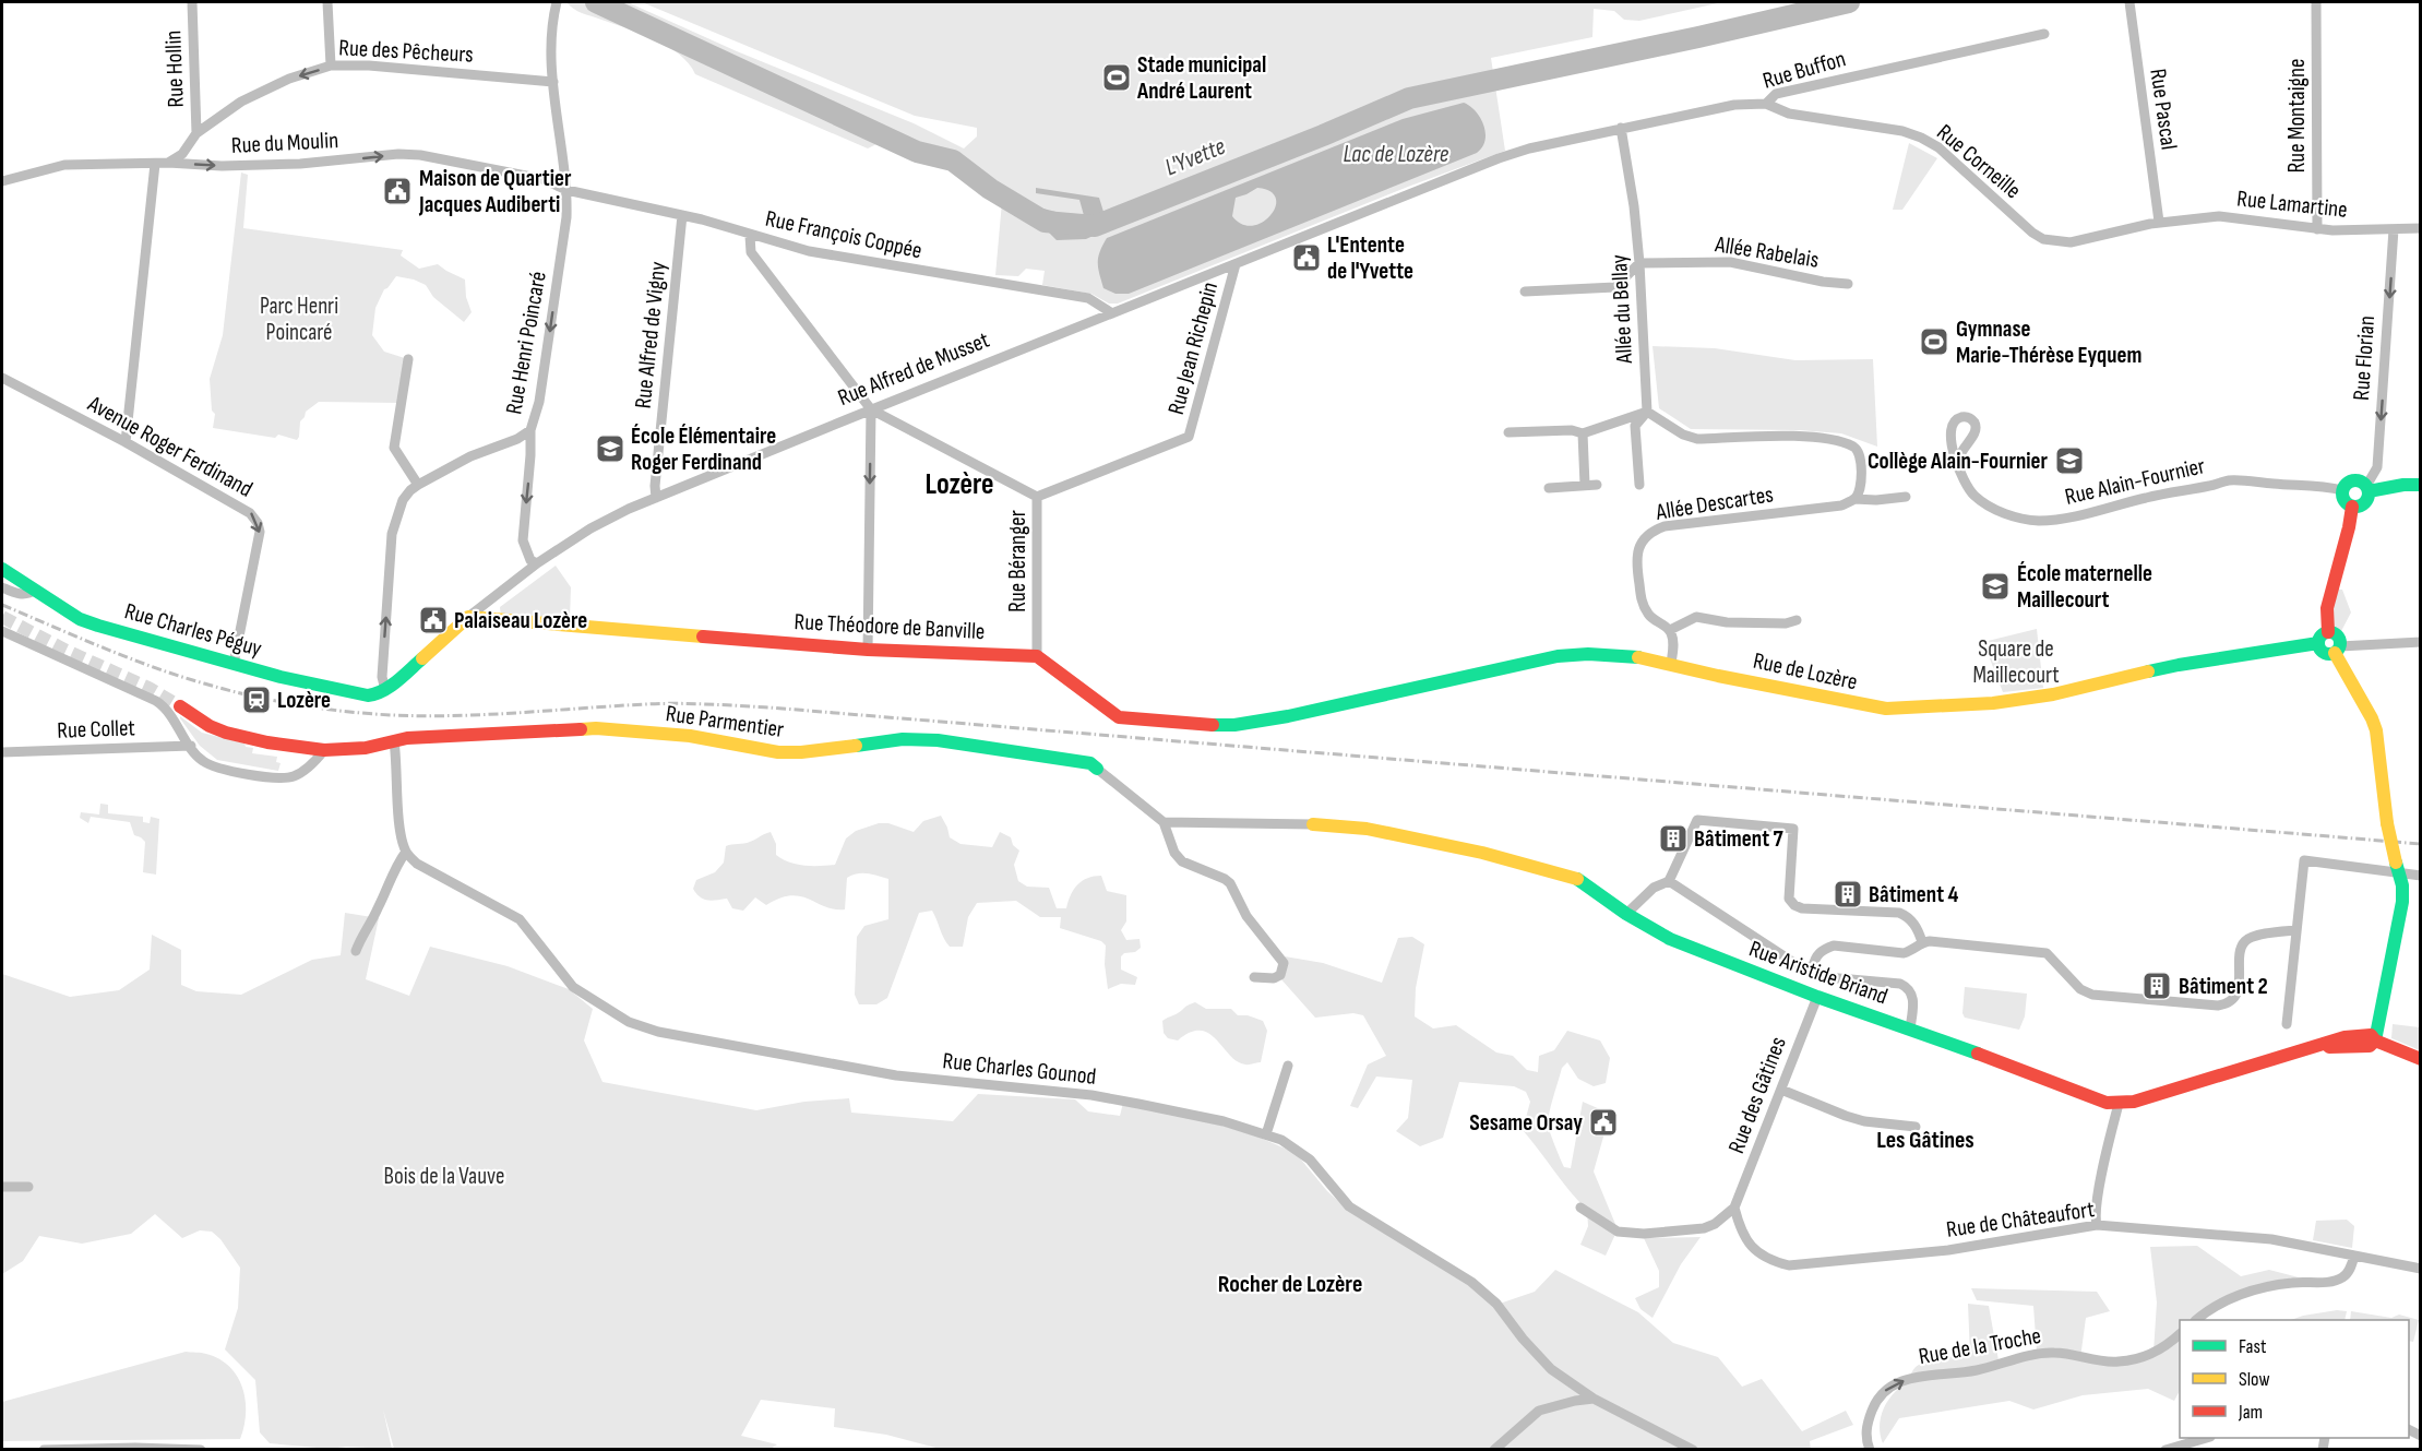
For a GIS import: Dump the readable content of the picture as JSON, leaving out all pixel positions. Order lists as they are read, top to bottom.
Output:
{
  "streets": {
    "street": [
      "Rue des Pêcheurs",
      "Rue Hollin",
      "Rue Buffon",
      "Rue Pascal",
      "Rue Montaigne",
      "Rue du Moulin",
      "Rue Corneille",
      "Rue Lamartine",
      "Rue François Coppée",
      "Allée Rabelais",
      "Allée du Bellay",
      "Rue Alfred de Vigny",
      "Rue Henri Poincaré",
      "Rue Jean Richepin",
      "Rue Florian",
      "Rue Alfred de Musset",
      "Avenue Roger Ferdinand",
      "Rue Alain-Fournier",
      "Allée Descartes",
      "Rue Béranger",
      "Rue Théodore de Banville",
      "Rue Charles Péguy",
      "Rue de Lozère",
      "Rue Parmentier",
      "Rue Collet",
      "Rue Aristide Briand",
      "Rue Charles Gounod",
      "Rue des Gâtines",
      "Rue de Châteaufort",
      "Rue de la Troche"
    ]
  },
  "crossings": [
    ["Rue des Pêcheurs", "Rue Hollin"],
    ["Rue des Pêcheurs", "Rue du Moulin"],
    ["Rue des Pêcheurs", "Rue Henri Poincaré"],
    ["Rue Buffon", "Rue Corneille"],
    ["Rue Buffon", "Allée du Bellay"],
    ["Rue Buffon", "Rue Alfred de Musset"],
    ["Rue Pascal", "Rue Corneille"],
    ["Rue Pascal", "Rue Lamartine"],
    ["Rue Montaigne", "Rue Lamartine"],
    ["Rue du Moulin", "Rue François Coppée"],
    ["Rue du Moulin", "Rue Henri Poincaré"],
    ["Rue Corneille", "Rue Lamartine"],
    ["Rue Lamartine", "Rue Florian"],
    ["Rue François Coppée", "Rue Alfred de Vigny"],
    ["Rue François Coppée", "Rue Henri Poincaré"],
    ["Rue François Coppée", "Rue Alfred de Musset"],
    ["Allée Rabelais", "Allée du Bellay"],
    ["Rue Alfred de Vigny", "Rue Alfred de Musset"],
    ["Rue Henri Poincaré", "Rue Alfred de Musset"],
    ["Rue Henri Poincaré", "Rue Charles Péguy"],
    ["Rue Jean Richepin", "Rue Alfred de Musset"],
    ["Rue Jean Richepin", "Rue Béranger"],
    ["Rue Florian", "Rue Alain-Fournier"],
    ["Rue Alfred de Musset", "Rue Béranger"],
    ["Rue Alfred de Musset", "Rue Théodore de Banville"],
    ["Rue Alfred de Musset", "Rue Charles Péguy"],
    ["Avenue Roger Ferdinand", "Rue Charles Péguy"],
    ["Rue Béranger", "Rue Théodore de Banville"],
    ["Rue Béranger", "Rue de Lozère"],
    ["Rue Théodore de Banville", "Rue de Lozère"],
    ["Rue Aristide Briand", "Rue des Gâtines"],
    ["Rue des Gâtines", "Rue de Châteaufort"]
  ],
  "one_way": [
    "Rue des Pêcheurs",
    "Rue du Moulin",
    "Rue Florian",
    "Avenue Roger Ferdinand",
    "Rue de la Troche"
  ],
  "districts": ["Lozère", "Les Gâtines", "Rocher de Lozère"],
  "water": ["Lac de Lozère", "L'Yvette"],
  "parks": ["Parc Henri Poincaré", "Square de Maillecourt", "Bois de la Vauve"],
  "places": {
    "sports": ["Stade municipal André Laurent", "Gymnase Marie-Thérèse Eyquem"],
    "public building": [
      "Maison de Quartier Jacques Audiberti",
      "L'Entente de l'Yvette",
      "Palaiseau Lozère",
      "Sesame Orsay"
    ],
    "school or university": ["École Élémentaire Roger Ferdinand", "Collège Alain-Fournier", "École maternelle Maillecourt"],
    "station": ["Lozère"],
    "building": ["Bâtiment 7", "Bâtiment 4", "Bâtiment 2"]
  },
  "legend": ["Fast", "Slow", "Jam"]
}
